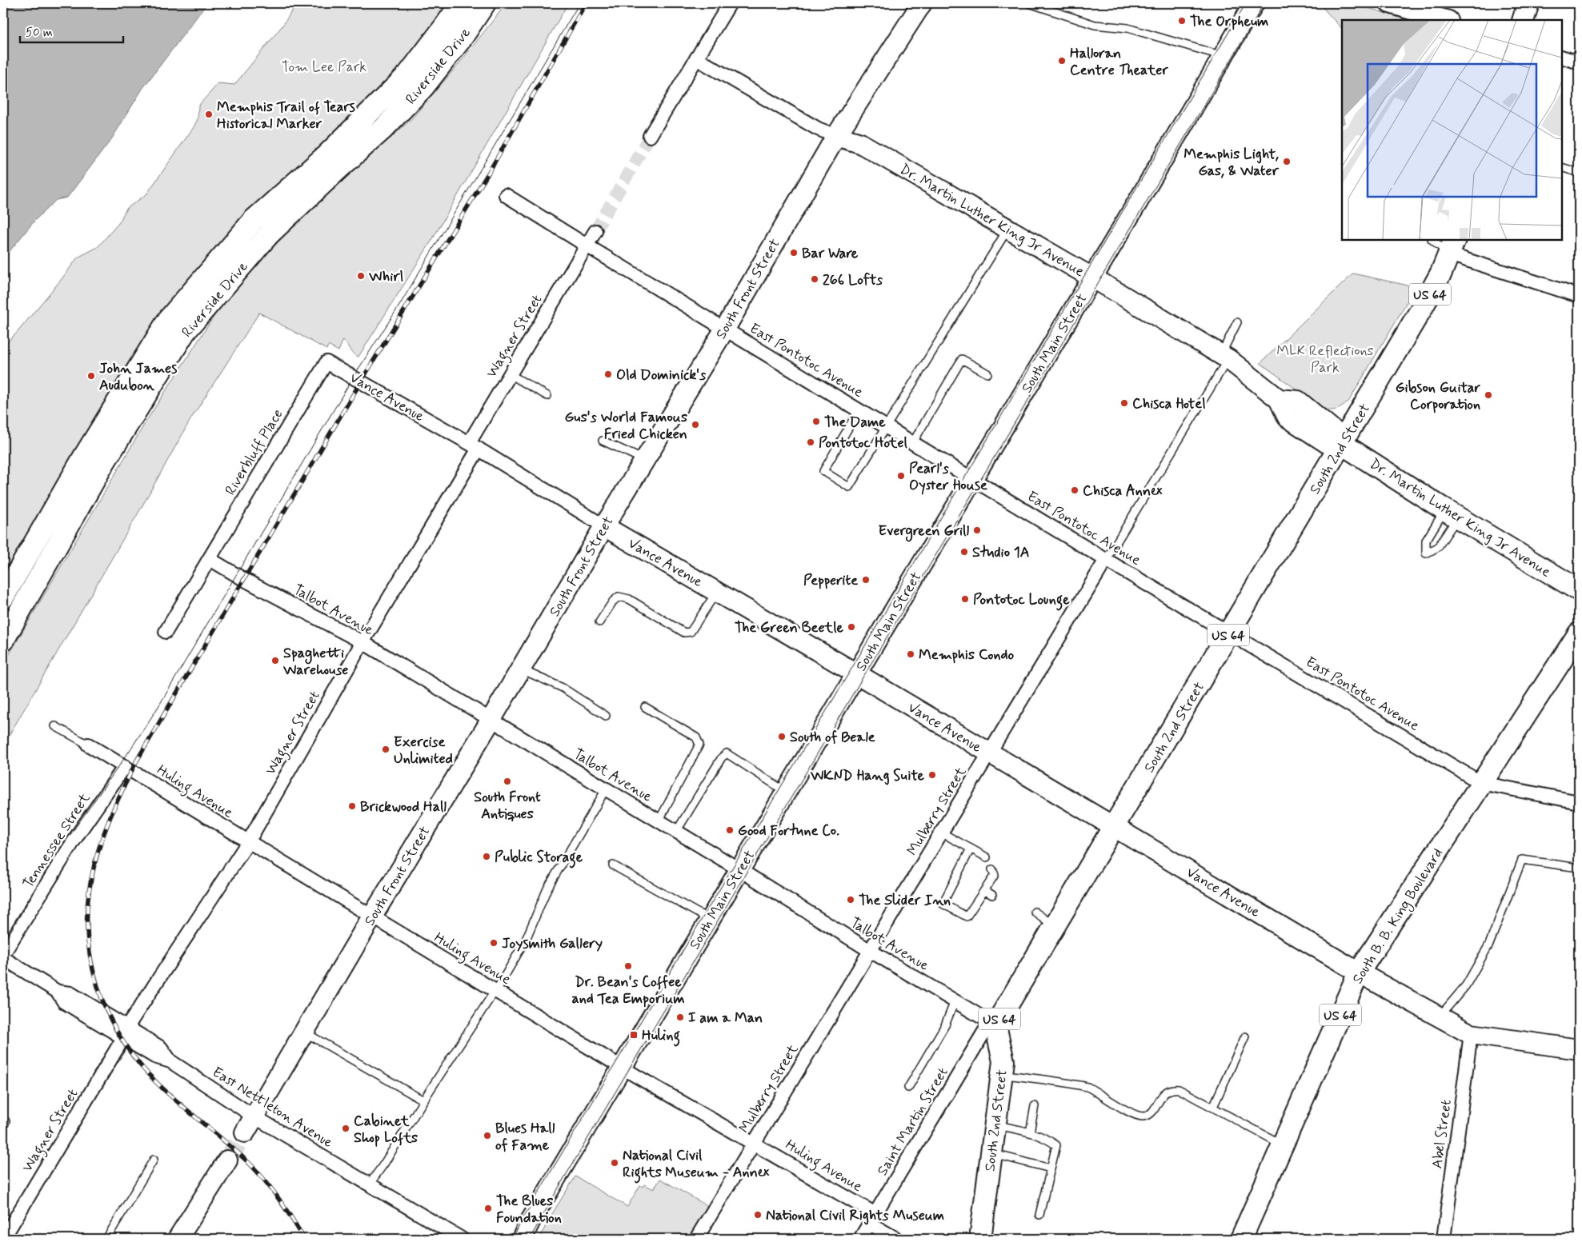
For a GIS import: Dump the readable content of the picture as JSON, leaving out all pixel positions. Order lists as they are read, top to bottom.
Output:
{
  "streets": {
    "main road": [
      "Riverside Drive",
      "Dr. Martin Luther King Jr Avenue",
      "South Front Street",
      "US 64",
      "South Main Street",
      "Vance Avenue",
      "South 2nd Street",
      "South B. B. King Boulevard"
    ],
    "street": [
      "Wagner Street",
      "East Pontotoc Avenue",
      "Riverbluff Place",
      "Talbot Avenue",
      "Huling Avenue",
      "Mulberry Street",
      "Tennessee Street",
      "East Nettleton Avenue",
      "Saint Martin Street",
      "Abel Street"
    ]
  },
  "crossings": [
    ["Dr. Martin Luther King Jr Avenue", "South Front Street"],
    ["Dr. Martin Luther King Jr Avenue", "South Main Street"],
    ["Dr. Martin Luther King Jr Avenue", "South 2nd Street"],
    ["Dr. Martin Luther King Jr Avenue", "Mulberry Street"],
    ["South Front Street", "East Pontotoc Avenue"],
    ["South Front Street", "Vance Avenue"],
    ["South Front Street", "Talbot Avenue"],
    ["South Front Street", "Huling Avenue"],
    ["South Front Street", "East Nettleton Avenue"],
    ["Wagner Street", "East Pontotoc Avenue"],
    ["Wagner Street", "Vance Avenue"],
    ["Wagner Street", "Talbot Avenue"],
    ["Wagner Street", "Huling Avenue"],
    ["Wagner Street", "East Nettleton Avenue"],
    ["South Main Street", "East Pontotoc Avenue"],
    ["South Main Street", "Vance Avenue"],
    ["South Main Street", "Talbot Avenue"],
    ["South Main Street", "Huling Avenue"],
    ["East Pontotoc Avenue", "South 2nd Street"],
    ["East Pontotoc Avenue", "Mulberry Street"],
    ["East Pontotoc Avenue", "South B. B. King Boulevard"],
    ["Vance Avenue", "South 2nd Street"],
    ["Vance Avenue", "Riverbluff Place"],
    ["Vance Avenue", "Mulberry Street"],
    ["Vance Avenue", "South B. B. King Boulevard"],
    ["Vance Avenue", "Abel Street"],
    ["South 2nd Street", "Talbot Avenue"],
    ["South 2nd Street", "Saint Martin Street"],
    ["Riverbluff Place", "Talbot Avenue"],
    ["Talbot Avenue", "Mulberry Street"],
    ["Talbot Avenue", "Saint Martin Street"],
    ["Huling Avenue", "Mulberry Street"],
    ["Huling Avenue", "Tennessee Street"],
    ["Huling Avenue", "Saint Martin Street"]
  ],
  "parks": ["Tom Lee Park", "MLK Reflections Park"],
  "places": {
    "other": [
      "The Orpheum",
      "Halloran Centre Theater",
      "Memphis Trail of Tears Historical Marker",
      "Memphis Light, Gas, & Water",
      "Bar Ware",
      "Whirl",
      "266 Lofts",
      "Old Dominick's",
      "John James Audubon",
      "Gibson Guitar Corporation",
      "Chisca Hotel",
      "The Dame",
      "Gus's World Famous Fried Chicken",
      "Pontotoc Hotel",
      "Pearl's Oyster House",
      "Chisca Annex",
      "Evergreen Grill",
      "Studio 1A",
      "Pepperite",
      "Pontotoc Lounge",
      "The Green Beetle",
      "Memphis Condo",
      "Spaghetti Warehouse",
      "South of Beale",
      "Exercise Unlimited",
      "WKND Hang Suite",
      "South Front Antiques",
      "Brickwood Hall",
      "Good Fortune Co.",
      "Public Storage",
      "The Slider Inn",
      "Joysmith Gallery",
      "Dr. Bean's Coffee and Tea Emporium",
      "I am a Man",
      "Cabinet Shop Lofts",
      "Blues Hall of Fame",
      "National Civil Rights Museum - Annex",
      "The Blues Foundation",
      "National Civil Rights Museum"
    ],
    "transit": ["Huling"]
  },
  "scale_bar": "50 m"
}
